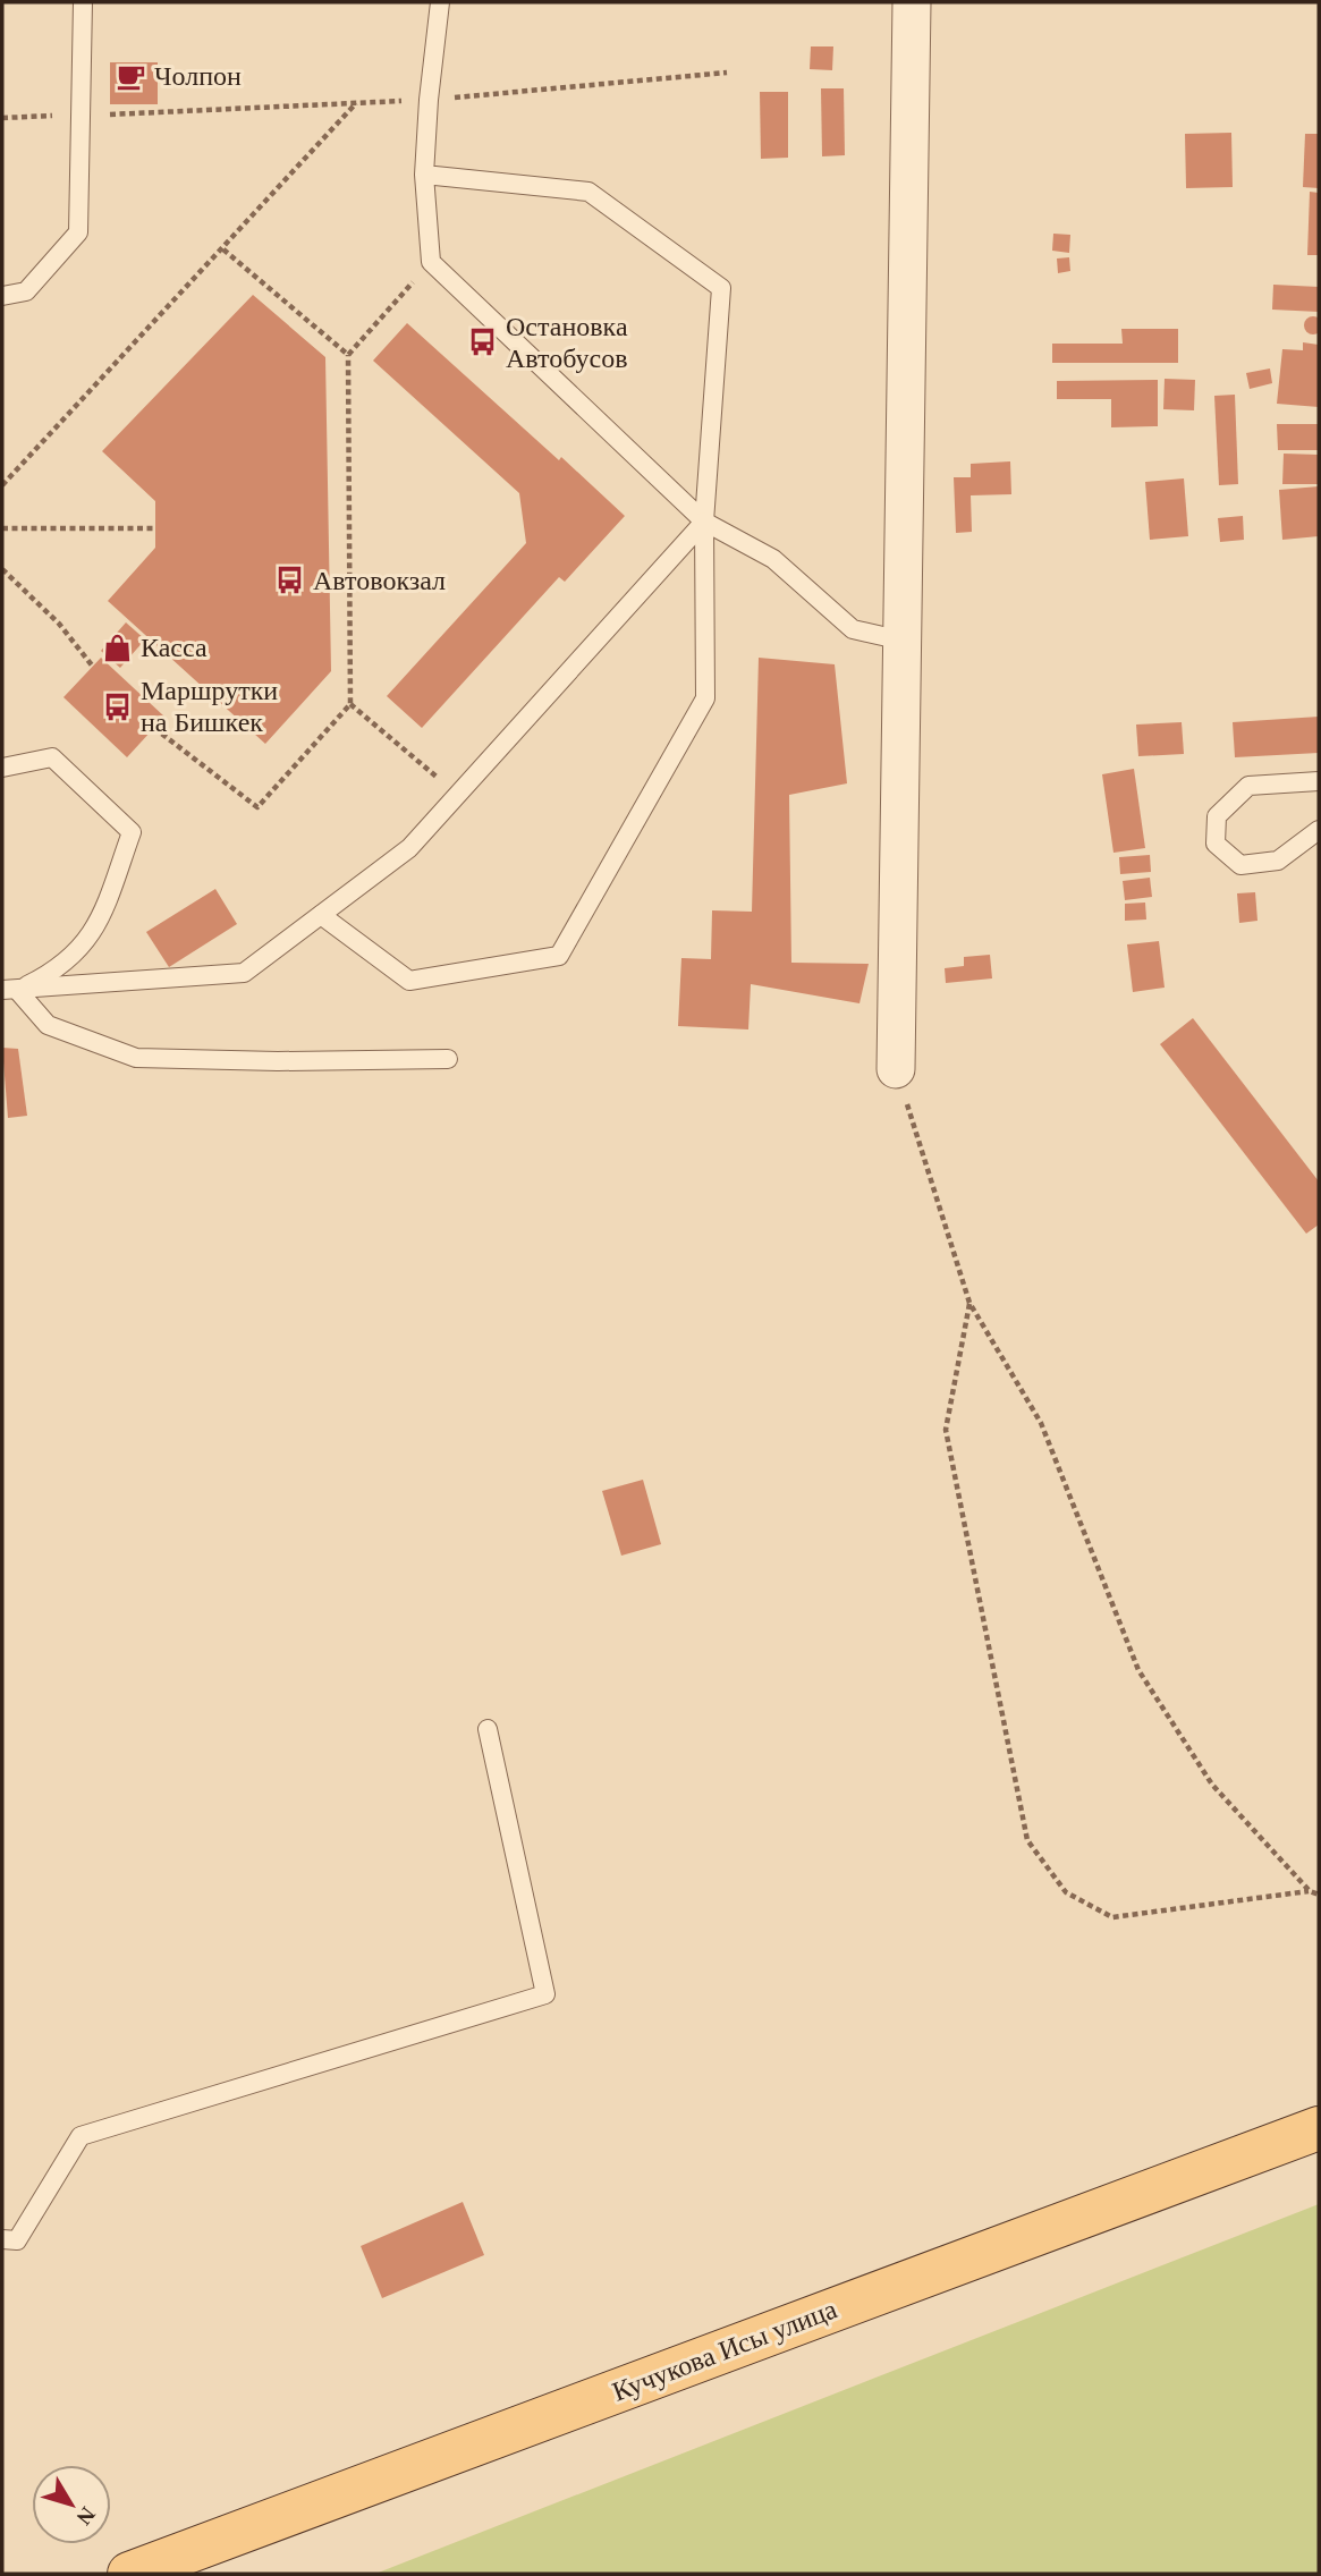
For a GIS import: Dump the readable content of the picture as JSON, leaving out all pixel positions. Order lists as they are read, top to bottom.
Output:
{
  "streets": {
    "main road": ["Кучукова Исы улица"]
  },
  "places": {
    "cafe": ["Чолпон"],
    "bus stop": ["Остановка Автобусов", "Автовокзал", "Маршрутки на Бишкек"],
    "shop": ["Касса"]
  },
  "north": "bottom right"
}
